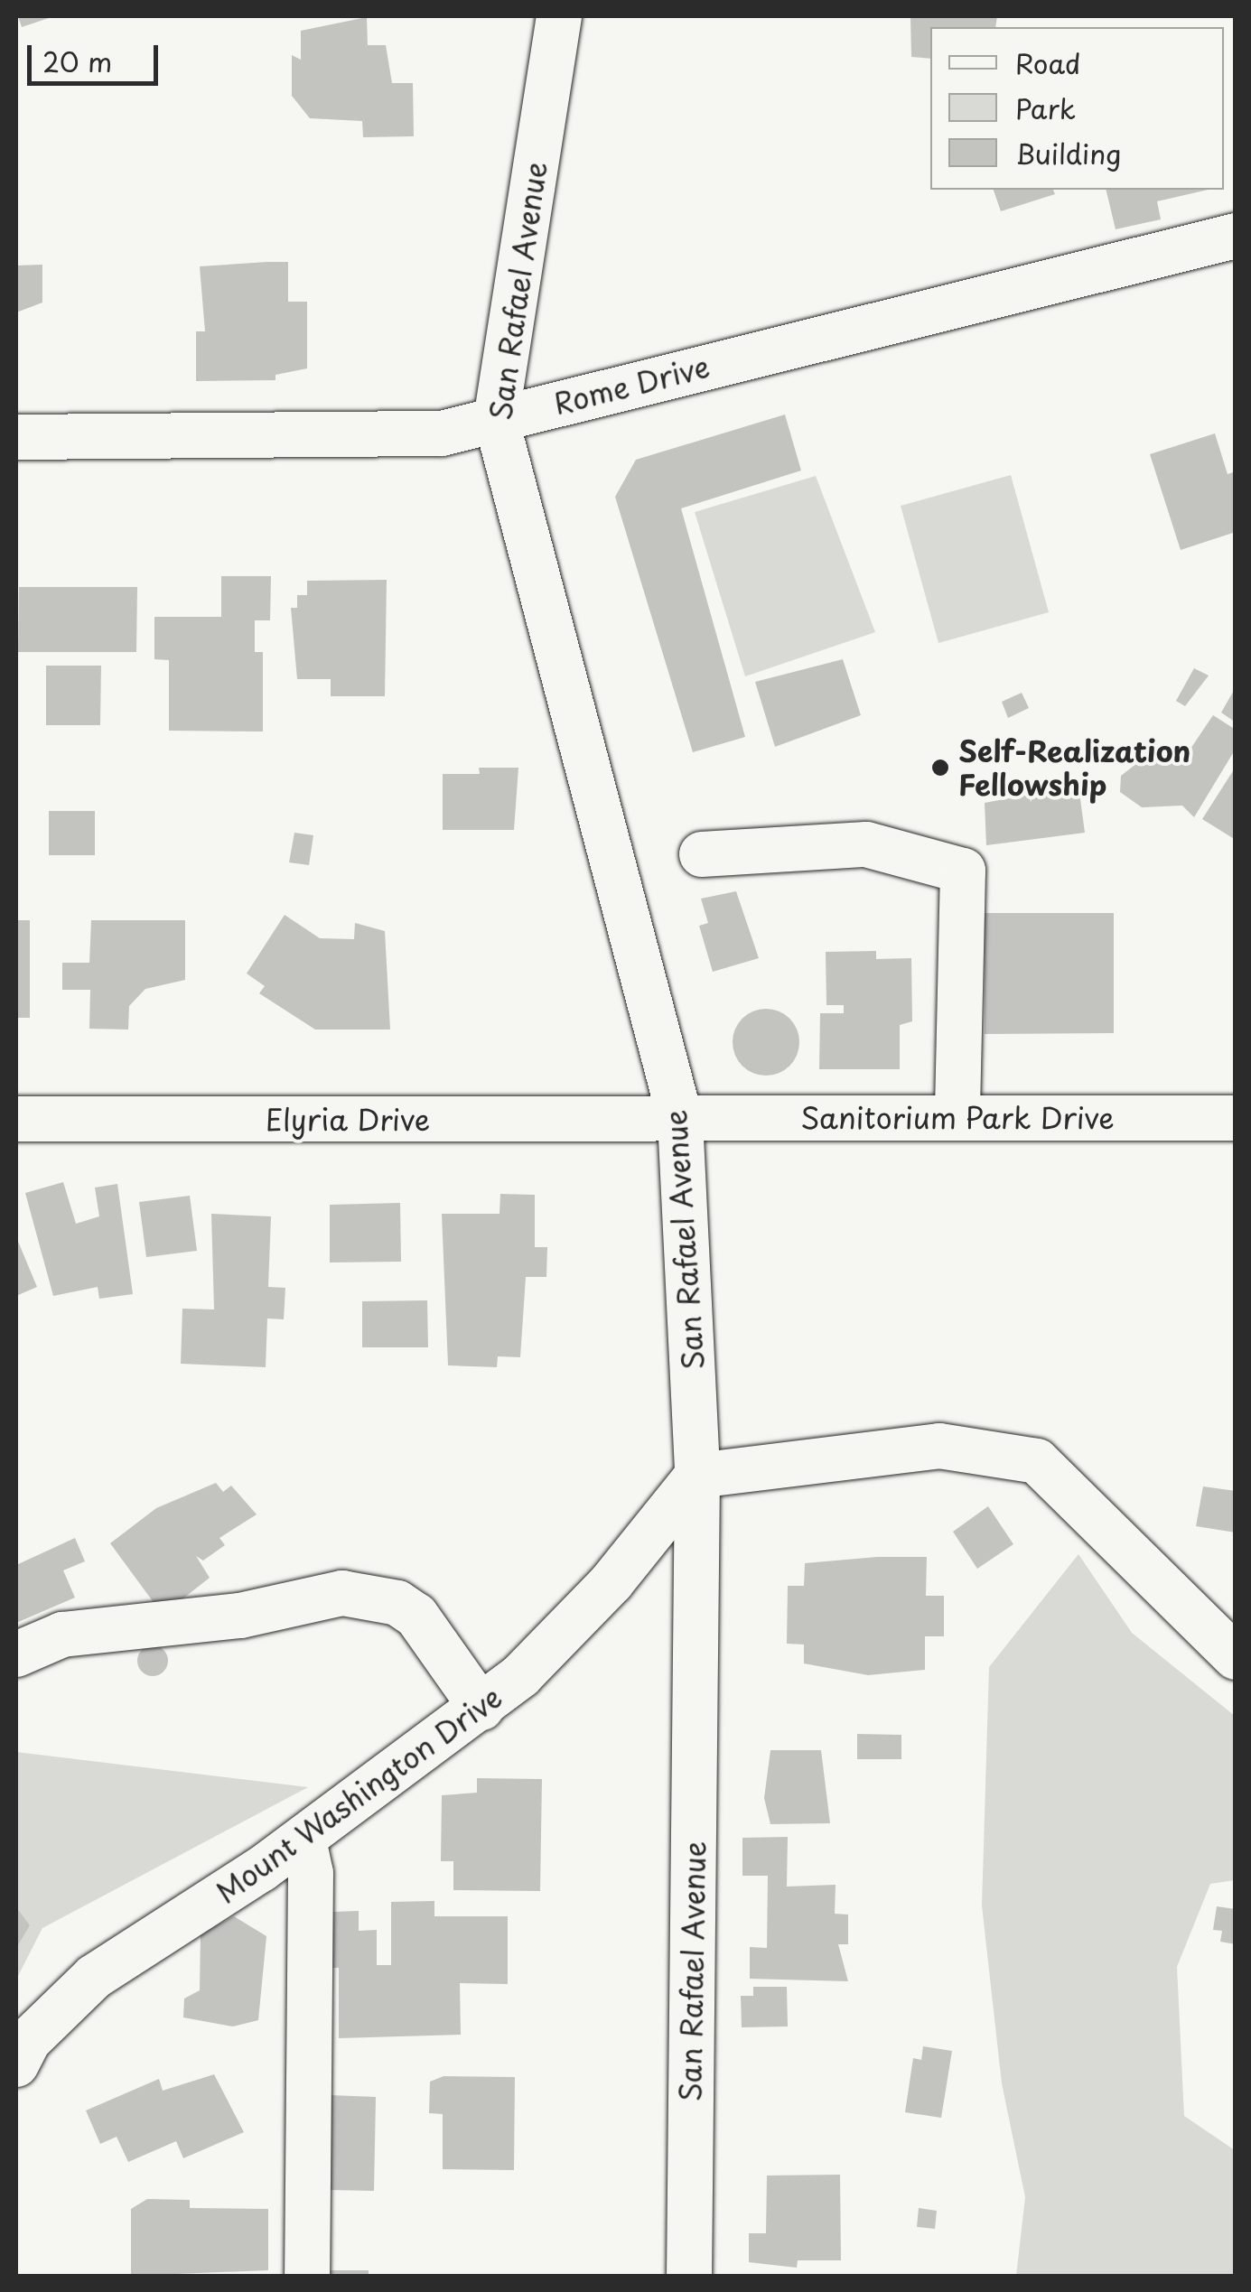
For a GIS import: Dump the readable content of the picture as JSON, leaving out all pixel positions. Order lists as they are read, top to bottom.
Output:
{
  "streets": {
    "street": [
      "San Rafael Avenue",
      "Rome Drive",
      "Sanitorium Park Drive",
      "Elyria Drive",
      "Mount Washington Drive"
    ]
  },
  "crossings": [
    ["San Rafael Avenue", "Rome Drive"],
    ["San Rafael Avenue", "Sanitorium Park Drive"],
    ["San Rafael Avenue", "Elyria Drive"],
    ["San Rafael Avenue", "Mount Washington Drive"],
    ["Sanitorium Park Drive", "Elyria Drive"]
  ],
  "places": ["Self-Realization Fellowship"],
  "legend": ["Road", "Park", "Building"],
  "scale_bar": "20 m"
}
